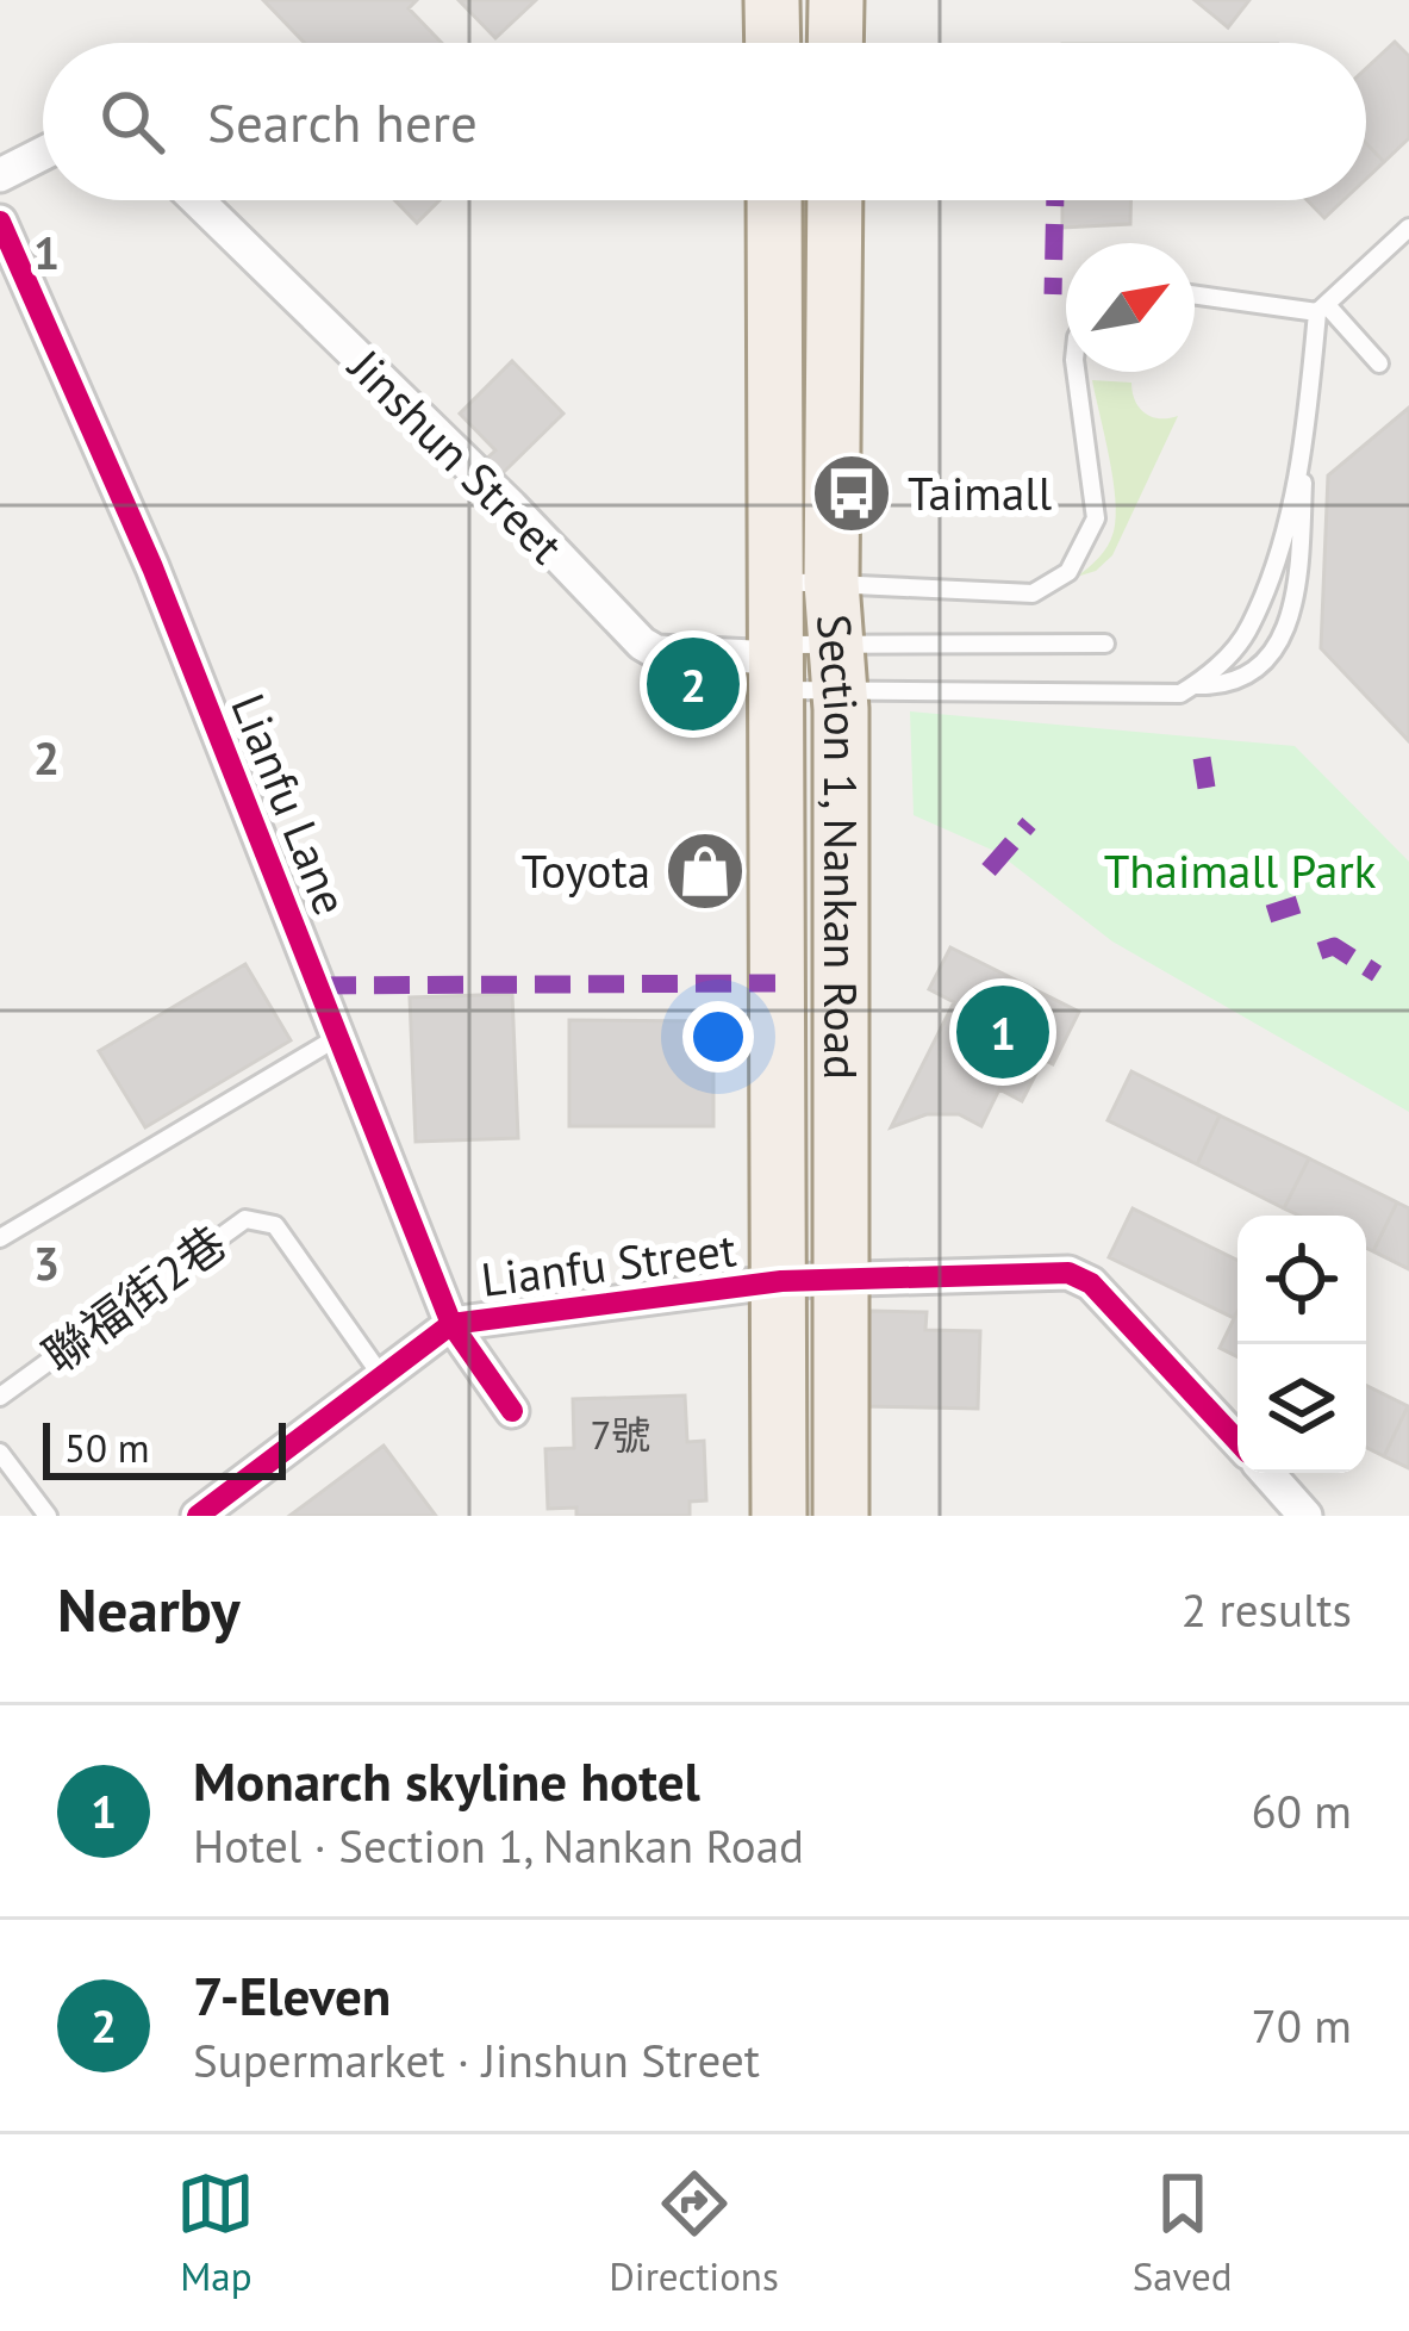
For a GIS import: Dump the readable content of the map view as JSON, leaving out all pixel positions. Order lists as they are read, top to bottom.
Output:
{
  "streets": {
    "main road": ["Section 1, Nankan Road"],
    "street": ["Jinshun Street", "Lianfu Lane", "Lianfu Street"]
  },
  "crossings": [
    ["Jinshun Street", "Section 1, Nankan Road"],
    ["Lianfu Lane", "Lianfu Street"],
    ["Section 1, Nankan Road", "Lianfu Street"]
  ],
  "parks": ["Thaimall Park"],
  "places": {
    "bus stop": ["Taimall"],
    "shop": ["Toyota"]
  },
  "house_numbers": ["7號"],
  "scale_bar": "50 m",
  "north": "top right",
  "page": {
    "search": "Search here",
    "pins": ["2", "1"],
    "scale": "50 m",
    "heading": ["Nearby", "2 results"],
    "list": [
      {
        "mark": "1",
        "name": "Monarch skyline hotel",
        "note": "Hotel · Section 1, Nankan Road",
        "value": "60 m"
      },
      {
        "mark": "2",
        "name": "7-Eleven",
        "note": "Supermarket · Jinshun Street",
        "value": "70 m"
      }
    ],
    "nav": ["Map", "Directions", "Saved"]
  },
  "grid": {
    "rows": ["1", "2", "3"]
  }
}
